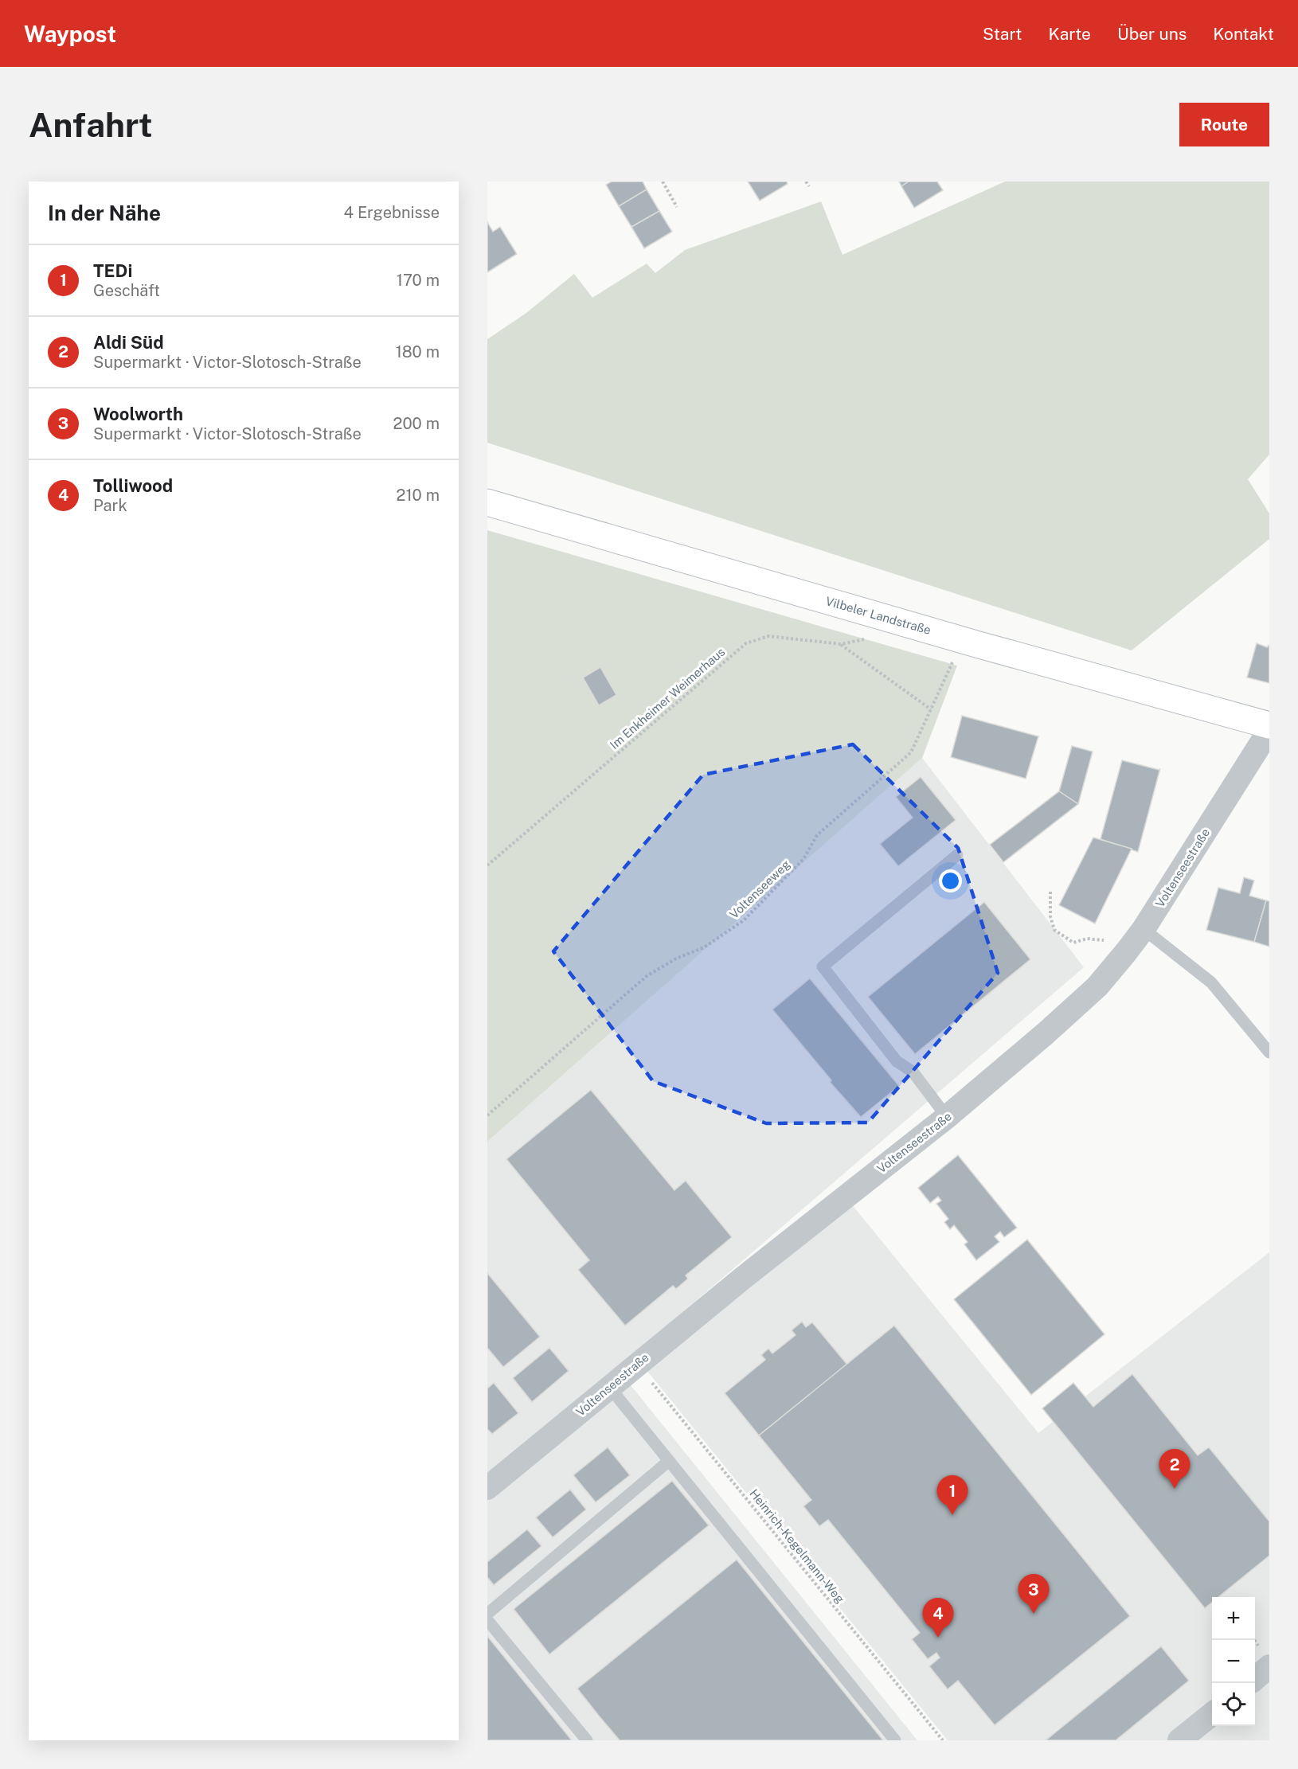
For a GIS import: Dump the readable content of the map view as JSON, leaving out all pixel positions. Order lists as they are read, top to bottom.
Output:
{
  "streets": {
    "main road": ["Vilbeler Landstraße"],
    "street": ["Voltenseestraße"],
    "path": ["Im Enkheimer Weimerhaus", "Voltenseeweg", "Heinrich-Kegelmann-Weg"]
  },
  "crossings": [
    ["Vilbeler Landstraße", "Im Enkheimer Weimerhaus"],
    ["Vilbeler Landstraße", "Voltenseeweg"],
    ["Voltenseestraße", "Heinrich-Kegelmann-Weg"]
  ],
  "page": {
    "header": "Waypost",
    "nav": [
      "Start",
      "Karte",
      "Über uns",
      "Kontakt"
    ],
    "buttons": "Route",
    "title": "Anfahrt",
    "heading": ["In der Nähe", "4 Ergebnisse"],
    "list": [
      {
        "mark": "1",
        "name": "TEDi",
        "note": "Geschäft",
        "value": "170 m"
      },
      {
        "mark": "2",
        "name": "Aldi Süd",
        "note": "Supermarkt · Victor-Slotosch-Straße",
        "value": "180 m"
      },
      {
        "mark": "3",
        "name": "Woolworth",
        "note": "Supermarkt · Victor-Slotosch-Straße",
        "value": "200 m"
      },
      {
        "mark": "4",
        "name": "Tolliwood",
        "note": "Park",
        "value": "210 m"
      }
    ],
    "pins": [
      "2",
      "1",
      "3",
      "4"
    ],
    "map_buttons": ["+", "−"]
  }
}
